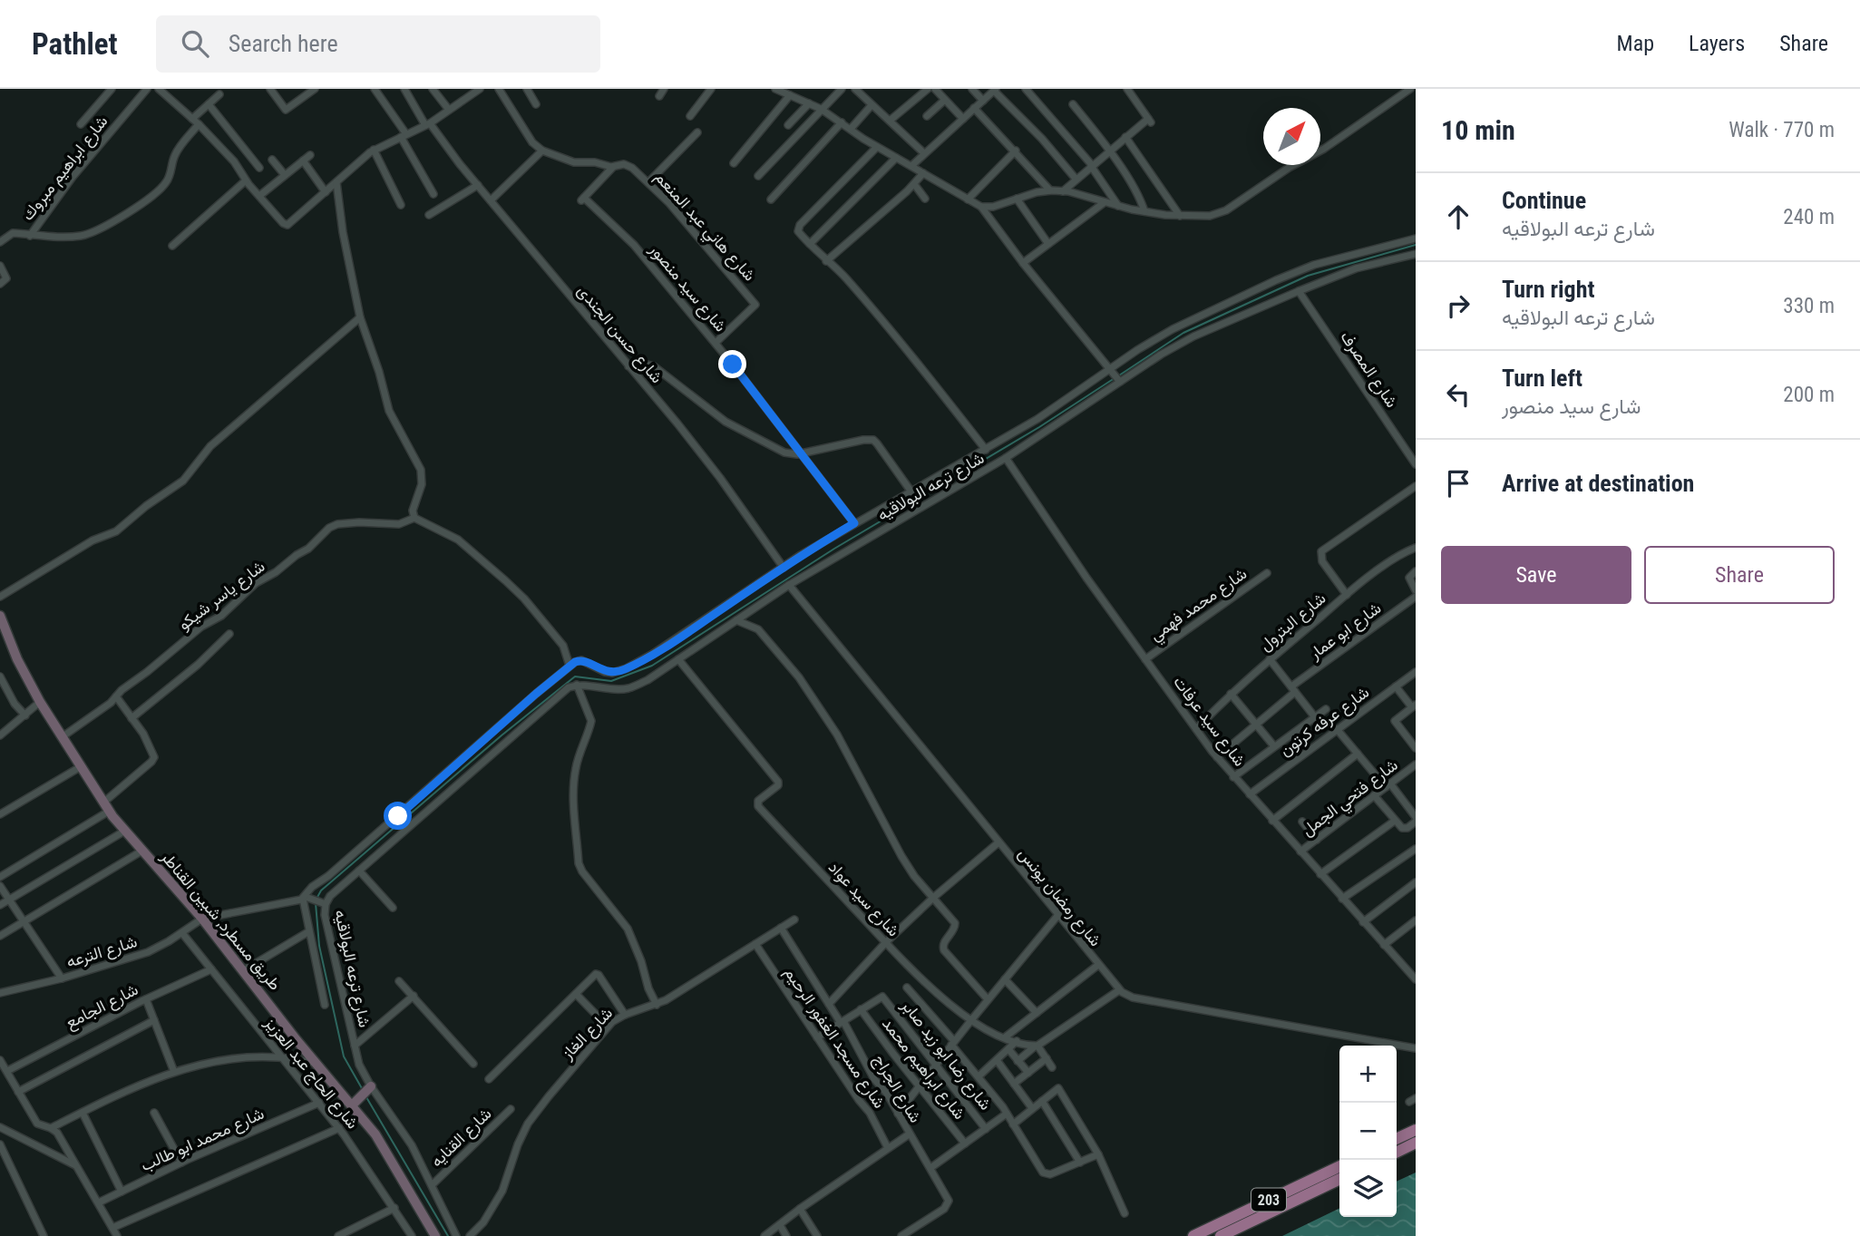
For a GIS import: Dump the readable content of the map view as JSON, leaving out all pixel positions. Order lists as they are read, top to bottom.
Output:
{
  "streets": {
    "main road": ["طريق مسطرد, شبين القناطر", "203"],
    "street": [
      "شارع ابراهيم مبروك",
      "شارع هاني عبد المنعم",
      "شارع سيد منصور",
      "شارع حسن الجندى",
      "شارع المصرف",
      "شارع ترعه البولاقيه",
      "شارع ياسر شيكو",
      "شارع محمد فهمي",
      "شارع البترول",
      "شارع ابو عمار",
      "شارع سيد عرفات",
      "شارع عرفه كرتون",
      "شارع فتحي الجمل",
      "شارع رمضان يونس",
      "شارع سيد عواد",
      "شارع الترعه",
      "شارع الجامع",
      "شارع الغاز",
      "شارع مسجد الغفور الرحيم",
      "شارع رضا ابو زيد صابر",
      "شارع ابراهيم محمد",
      "شارع الحاج عبد العزيز",
      "شارع الجراج",
      "شارع القنايه",
      "شارع محمد ابو طالب"
    ]
  },
  "crossings": [
    ["شارع هاني عبد المنعم", "شارع سيد منصور"],
    ["شارع سيد منصور", "شارع ترعه البولاقيه"],
    ["شارع حسن الجندى", "شارع ترعه البولاقيه"],
    ["شارع المصرف", "شارع ترعه البولاقيه"],
    ["شارع ترعه البولاقيه", "شارع سيد عرفات"],
    ["شارع ترعه البولاقيه", "شارع رمضان يونس"],
    ["شارع ترعه البولاقيه", "شارع سيد عواد"],
    ["شارع ترعه البولاقيه", "شارع القنايه"],
    ["شارع ياسر شيكو", "طريق مسطرد, شبين القناطر"],
    ["شارع محمد فهمي", "شارع سيد عرفات"],
    ["شارع البترول", "شارع سيد عرفات"],
    ["شارع ابو عمار", "شارع سيد عرفات"],
    ["شارع سيد عرفات", "شارع عرفه كرتون"],
    ["شارع سيد عرفات", "شارع فتحي الجمل"],
    ["طريق مسطرد, شبين القناطر", "شارع الترعه"],
    ["شارع الترعه", "شارع الحاج عبد العزيز"],
    ["شارع الجامع", "شارع الحاج عبد العزيز"],
    ["شارع الغاز", "شارع مسجد الغفور الرحيم"],
    ["شارع الغاز", "شارع الجراج"],
    ["شارع رضا ابو زيد صابر", "شارع ابراهيم محمد"],
    ["شارع الحاج عبد العزيز", "شارع محمد ابو طالب"]
  ],
  "north": "top right",
  "page": {
    "header": "Pathlet",
    "search": "Search here",
    "nav": ["Map", "Layers", "Share"],
    "heading": ["10 min", "Walk · 770 m"],
    "list": [
      ["Continue", "شارع ترعه البولاقيه", "240 m"],
      ["Turn right", "شارع ترعه البولاقيه", "330 m"],
      ["Turn left", "شارع سيد منصور", "200 m"],
      "Arrive at destination"
    ],
    "buttons": ["Save", "Share"],
    "map_buttons": ["+", "−"]
  }
}
